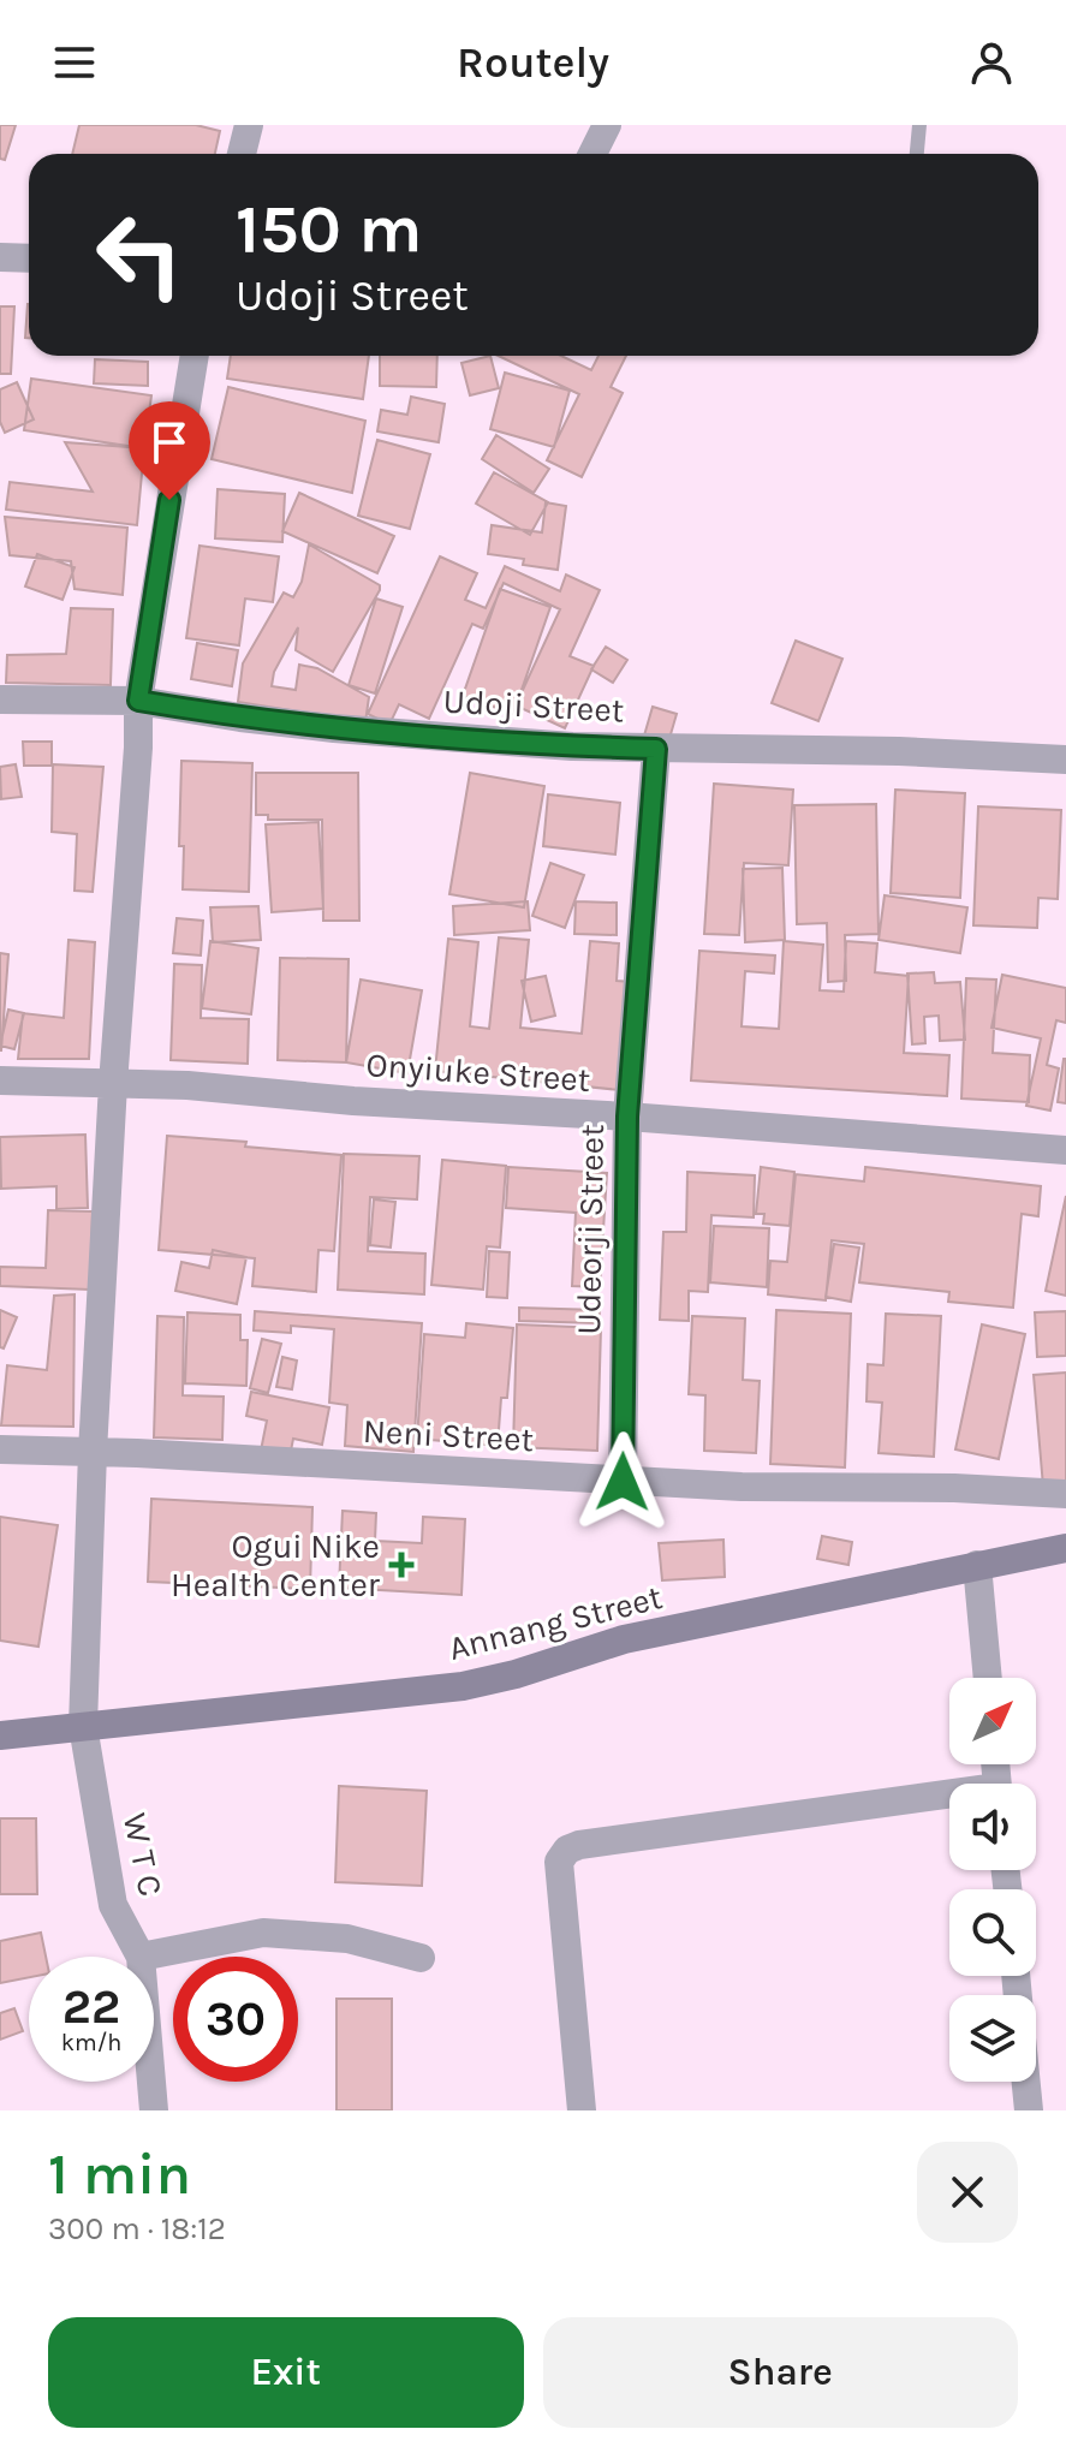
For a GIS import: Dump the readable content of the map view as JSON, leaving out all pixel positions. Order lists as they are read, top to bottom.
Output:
{
  "streets": {
    "main road": ["Annang Street"],
    "street": [
      "Udoji Street",
      "Onyiuke Street",
      "Udeorji Street",
      "Neni Street",
      "W T C"
    ]
  },
  "crossings": [
    ["Udoji Street", "Udeorji Street"],
    ["Udoji Street", "W T C"],
    ["Onyiuke Street", "Udeorji Street"],
    ["Onyiuke Street", "W T C"],
    ["Udeorji Street", "Neni Street"],
    ["Neni Street", "W T C"],
    ["Annang Street", "W T C"]
  ],
  "places": {
    "health": ["Ogui Nike Health Center"]
  },
  "north": "top right",
  "page": {
    "header": "Routely",
    "turn": ["150 m", "Udoji Street"],
    "speed": "22 km/h",
    "limit": "30",
    "heading": ["1 min", "300 m · 18:12"],
    "buttons": ["Exit", "Share"]
  }
}
